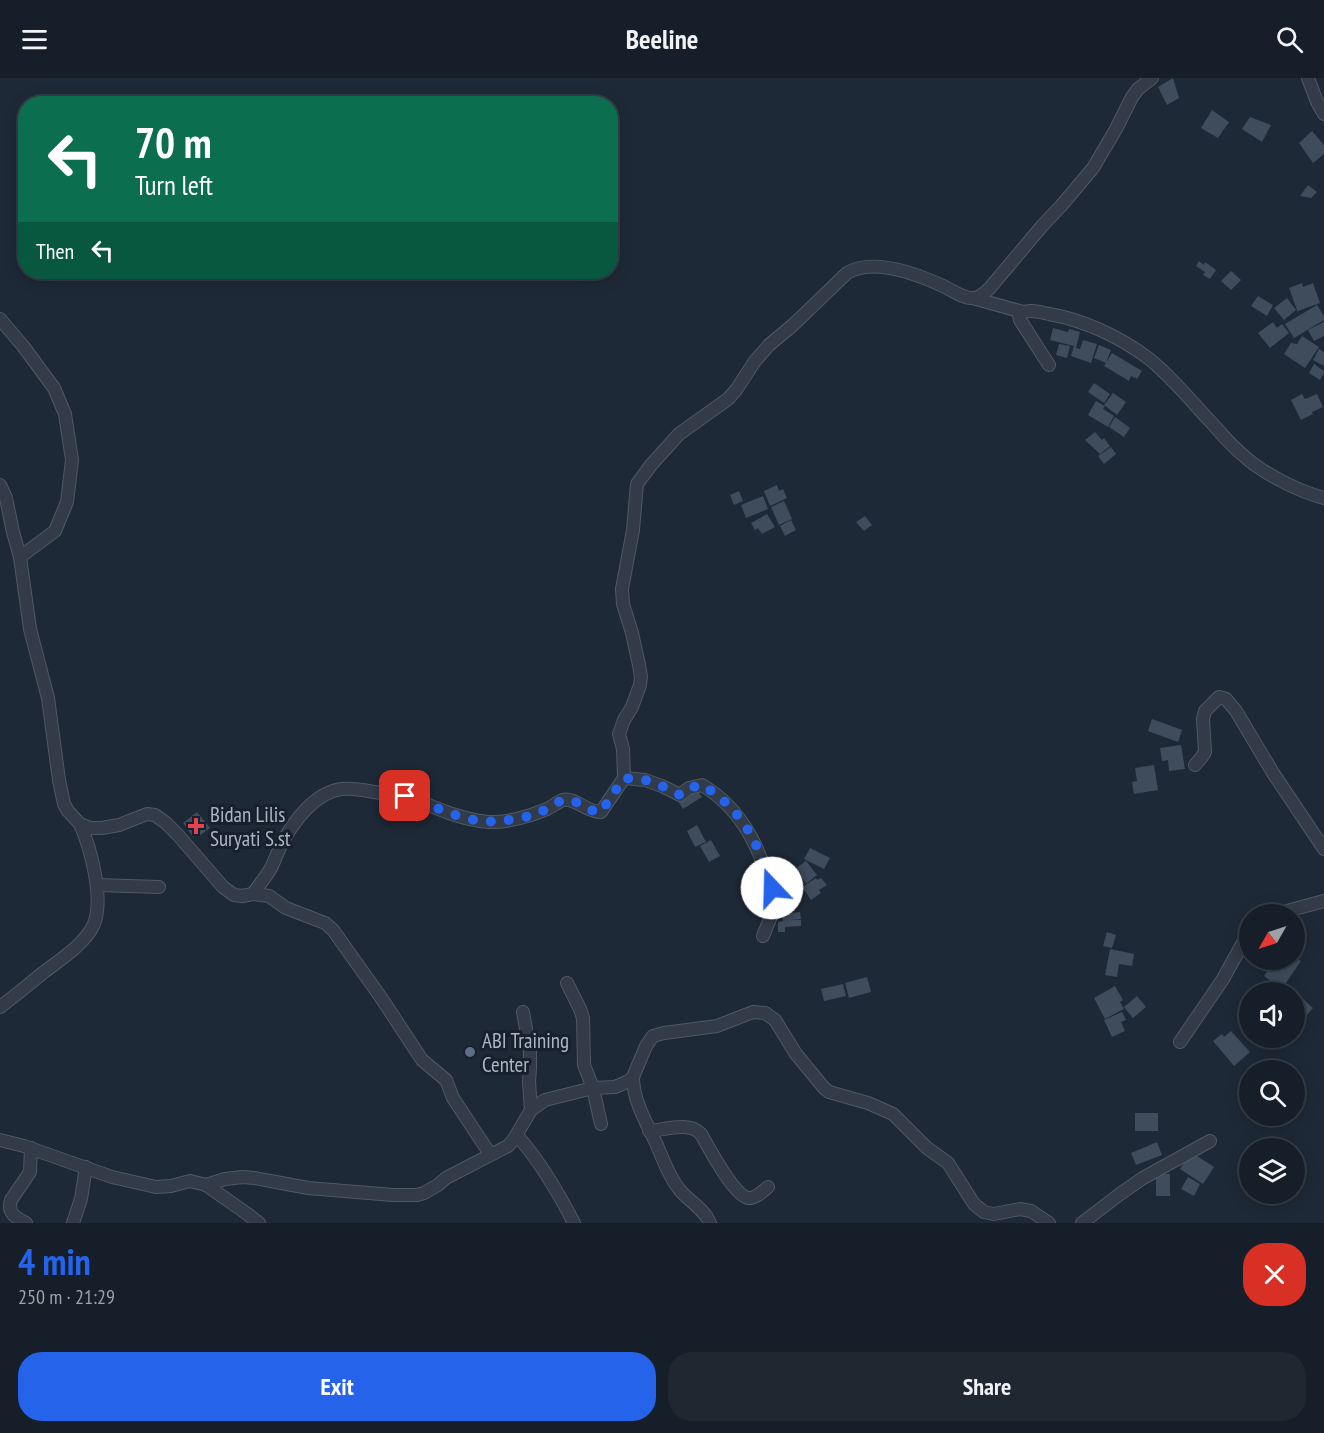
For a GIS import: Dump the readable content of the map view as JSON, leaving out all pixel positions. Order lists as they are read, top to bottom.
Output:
{
  "places": {
    "health": ["Bidan Lilis Suryati S.st"],
    "other": ["ABI Training Center"]
  },
  "north": "bottom left",
  "page": {
    "header": "Beeline",
    "turn": ["70 m", "Turn left"],
    "then": "Then",
    "heading": ["4 min", "250 m · 21:29"],
    "buttons": ["Exit", "Share"]
  }
}
